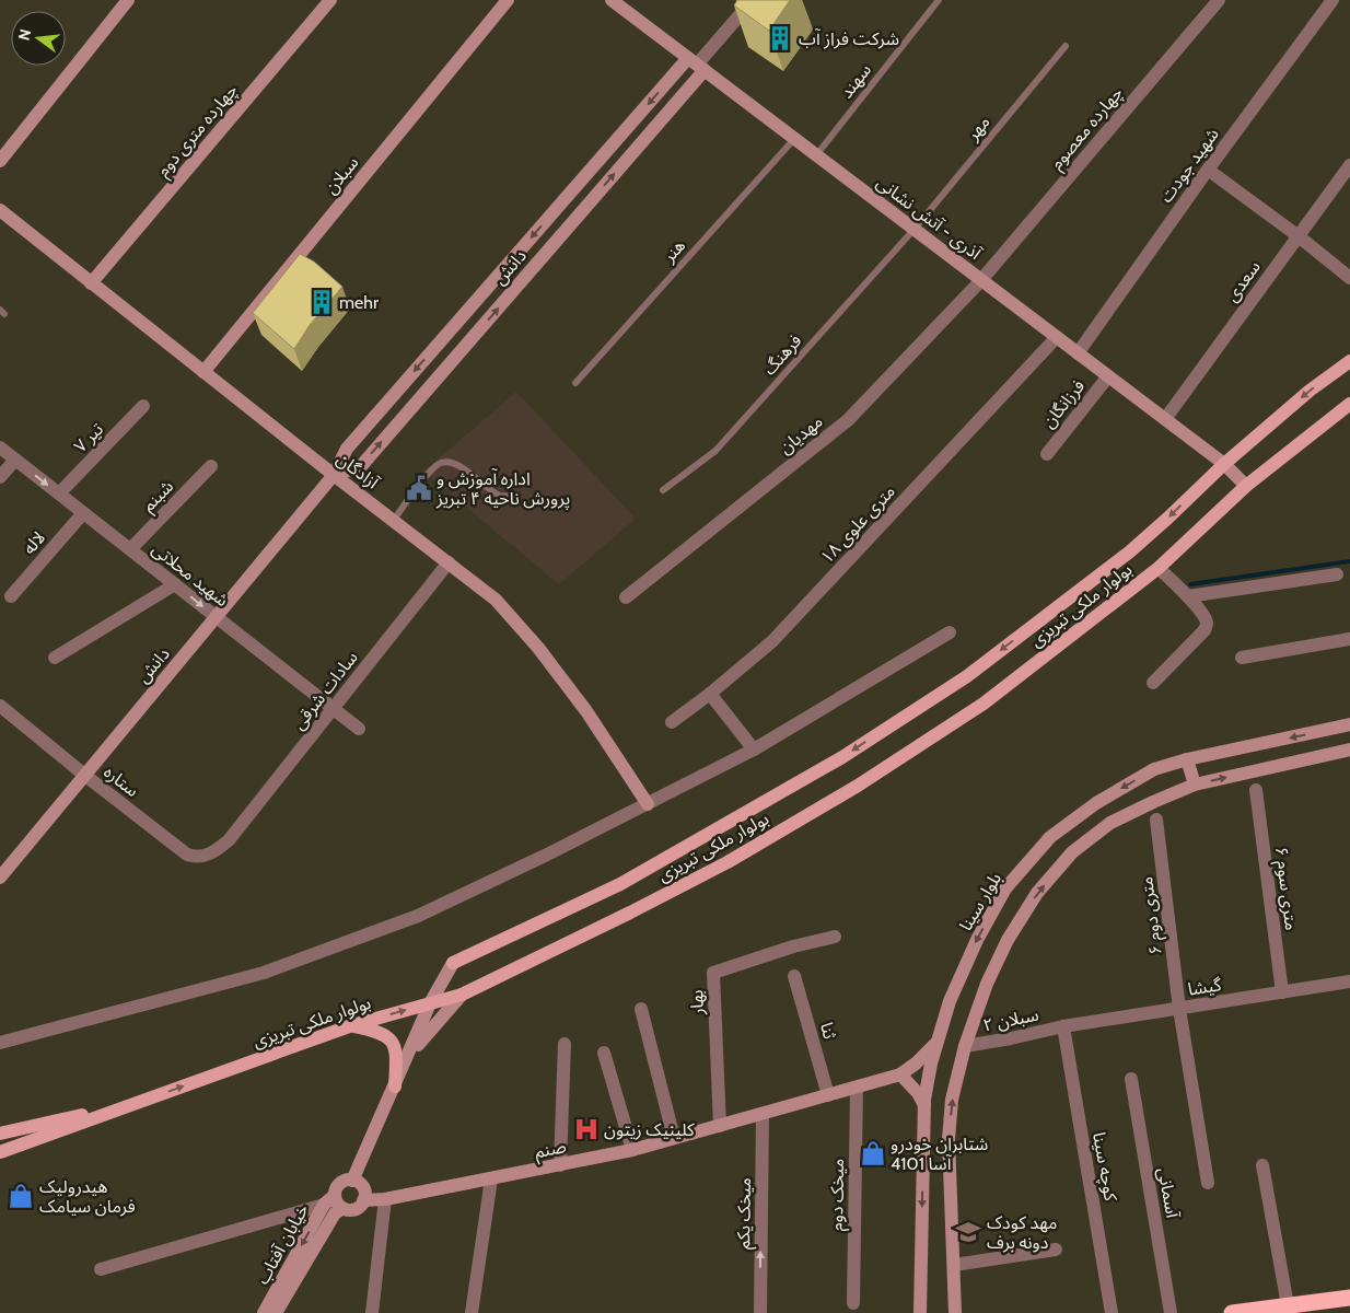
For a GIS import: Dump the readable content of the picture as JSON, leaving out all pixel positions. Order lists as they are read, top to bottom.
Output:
{
  "streets": {
    "main road": ["بولوار ملکی تبریزی"],
    "street": [
      "چهارده معصوم",
      "چهارده متری دوم",
      "شهید جودت",
      "سبلان",
      "آذرى - آتش نشانى",
      "دانش",
      "سعدی",
      "فرزانگان",
      "مهدیان",
      "۷ تیر",
      "آزادگان",
      "شبنم",
      "۱۸ متری علوی",
      "لاله",
      "شهید محلاتی",
      "سادات شرقی",
      "ستاره",
      "۶ متری سوم",
      "بلوار سینا",
      "۶ متری دوم",
      "گیشا",
      "بهار",
      "سبلان ۲",
      "ثنا",
      "صنم",
      "کوچه سینا",
      "آسمانی",
      "میخک دوم",
      "میخک یکم",
      "خیابان آفتاب"
    ],
    "lane": [
      "سهند",
      "مهر",
      "هنر",
      "فرهنگ"
    ]
  },
  "crossings": [
    ["سهند", "آذرى - آتش نشانى"],
    ["مهر", "آذرى - آتش نشانى"],
    ["مهر", "فرهنگ"],
    ["چهارده معصوم", "آذرى - آتش نشانى"],
    ["چهارده معصوم", "مهدیان"],
    ["چهارده متری دوم", "آزادگان"],
    ["شهید جودت", "آذرى - آتش نشانى"],
    ["سبلان", "آزادگان"],
    ["آذرى - آتش نشانى", "هنر"],
    ["آذرى - آتش نشانى", "دانش"],
    ["آذرى - آتش نشانى", "سعدی"],
    ["آذرى - آتش نشانى", "فرهنگ"],
    ["آذرى - آتش نشانى", "فرزانگان"],
    ["آذرى - آتش نشانى", "مهدیان"],
    ["آذرى - آتش نشانى", "۱۸ متری علوی"],
    ["آذرى - آتش نشانى", "بولوار ملکی تبریزی"],
    ["دانش", "آزادگان"],
    ["دانش", "شهید محلاتی"],
    ["دانش", "ستاره"],
    ["۷ تیر", "شهید محلاتی"],
    ["آزادگان", "سادات شرقی"],
    ["شبنم", "شهید محلاتی"],
    ["لاله", "شهید محلاتی"],
    ["شهید محلاتی", "سادات شرقی"],
    ["سادات شرقی", "ستاره"],
    ["۶ متری سوم", "گیشا"],
    ["۶ متری دوم", "گیشا"],
    ["گیشا", "سبلان ۲"],
    ["گیشا", "کوچه سینا"],
    ["بهار", "صنم"],
    ["سبلان ۲", "کوچه سینا"],
    ["ثنا", "صنم"],
    ["صنم", "میخک دوم"],
    ["صنم", "میخک یکم"],
    ["صنم", "خیابان آفتاب"]
  ],
  "one_way": ["میخک یکم"],
  "places": {
    "building": ["شرکت فراز آب", "mehr"],
    "public building": ["اداره آموزش و پرورش ناحیه ۴ تبریز"],
    "hospital": ["کلینیک زیتون"],
    "shop": ["شتابران خودرو 4101 آسا", "هیدرولیک فرمان سیامک"],
    "school or university": ["مهد کودک دونه برف"]
  },
  "north": "left"
}
